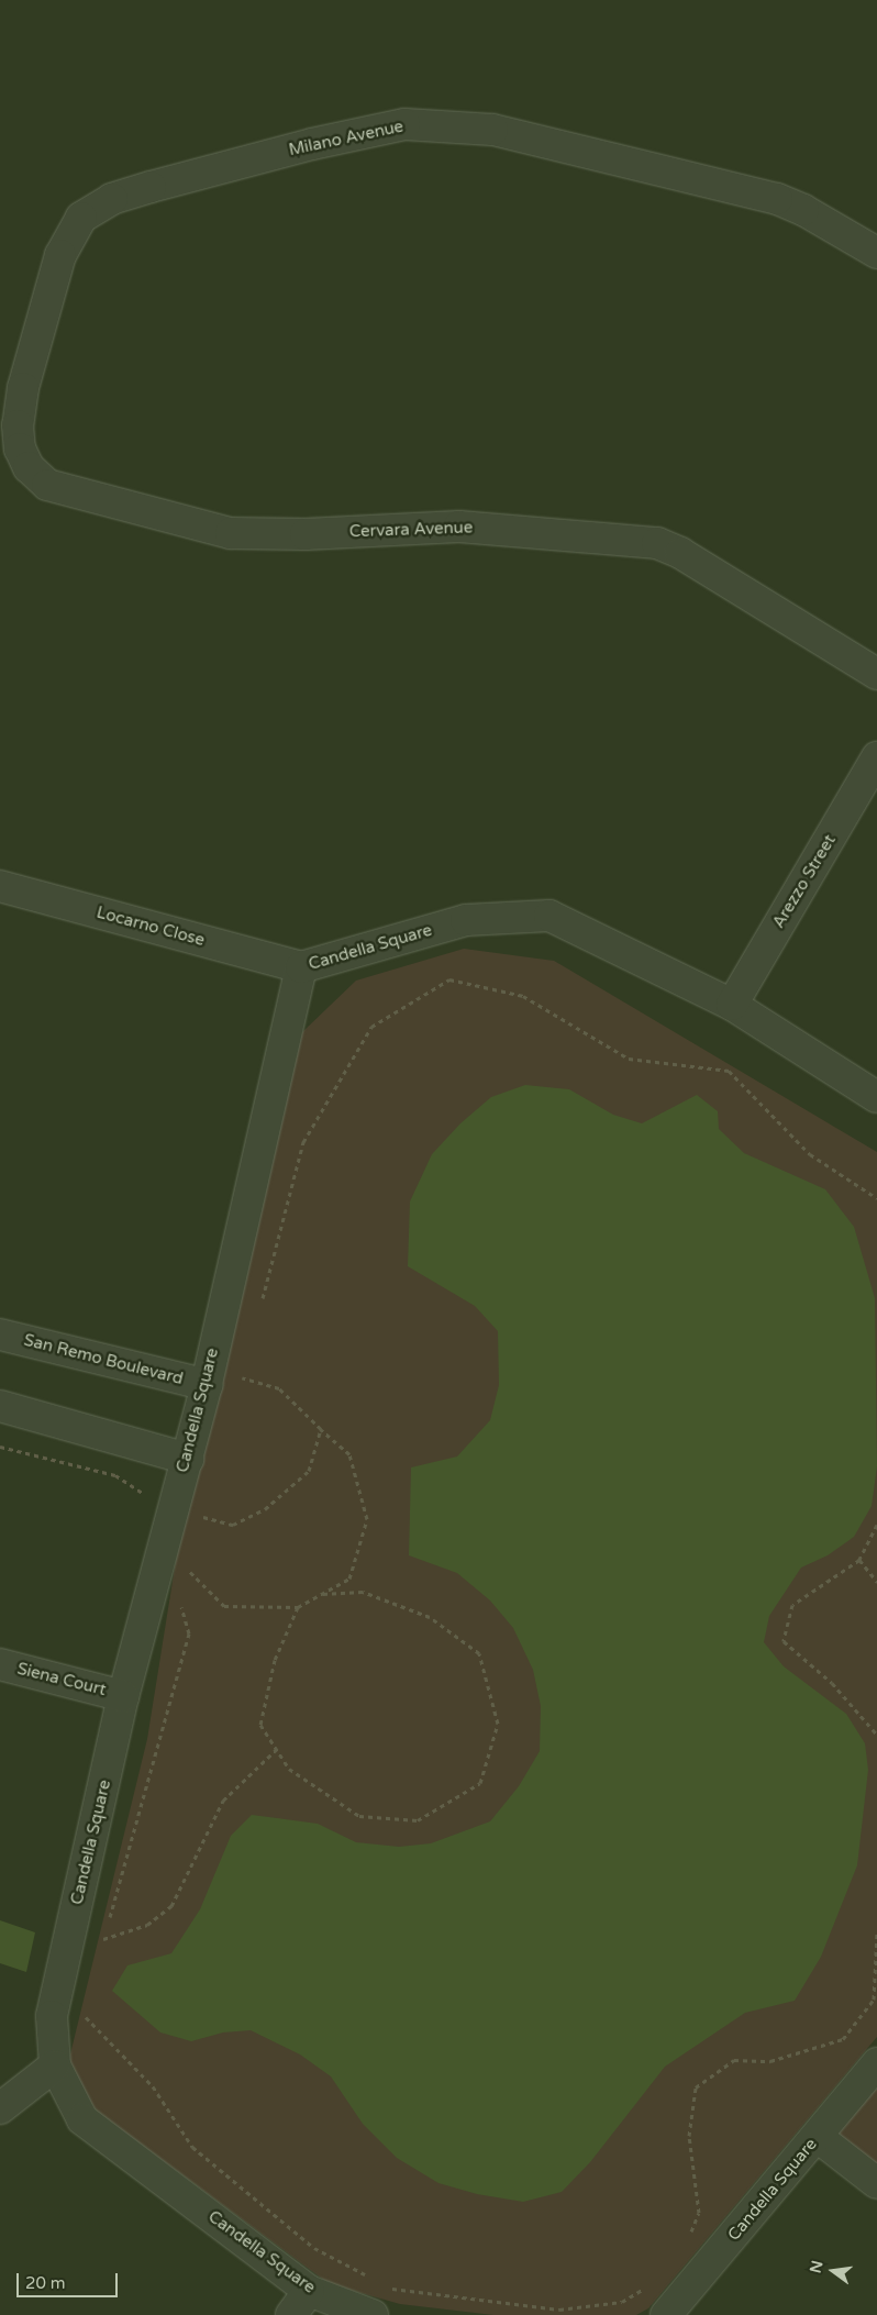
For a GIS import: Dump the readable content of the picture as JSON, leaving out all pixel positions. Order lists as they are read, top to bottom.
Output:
{
  "streets": {
    "street": [
      "Milano Avenue",
      "Cervara Avenue",
      "Arezzo Street",
      "Locarno Close",
      "Candella Square",
      "San Remo Boulevard",
      "Siena Court"
    ]
  },
  "crossings": [
    ["Milano Avenue", "Cervara Avenue"],
    ["Arezzo Street", "Candella Square"],
    ["Locarno Close", "Candella Square"],
    ["Candella Square", "San Remo Boulevard"],
    ["Candella Square", "Siena Court"]
  ],
  "scale_bar": "20 m",
  "north": "left"
}
